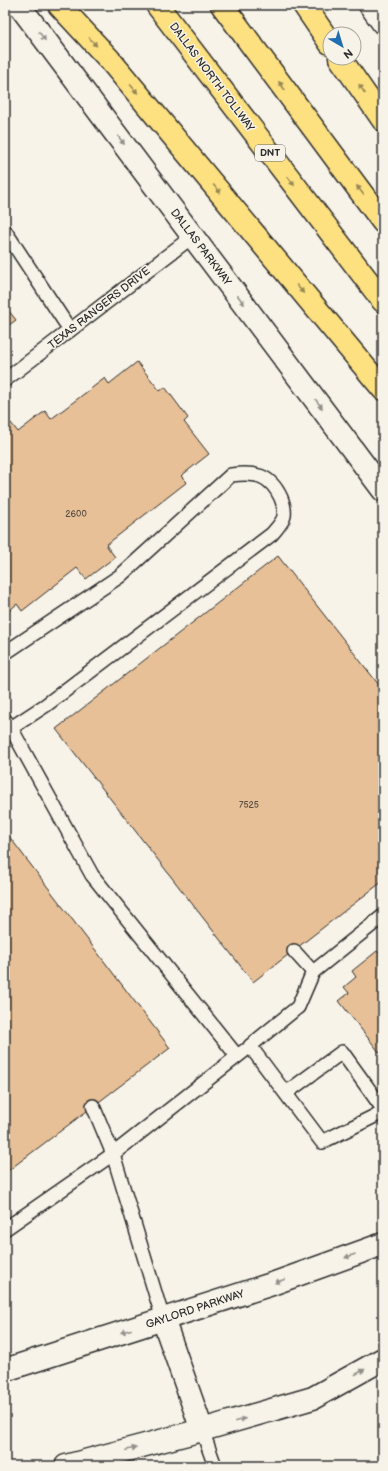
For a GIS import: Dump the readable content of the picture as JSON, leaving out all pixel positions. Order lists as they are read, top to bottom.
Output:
{
  "streets": {
    "highway": ["DALLAS NORTH TOLLWAY", "DNT"],
    "street": ["DALLAS PARKWAY", "GAYLORD PARKWAY"],
    "lane": ["TEXAS RANGERS DRIVE"]
  },
  "crossings": [
    ["DALLAS PARKWAY", "TEXAS RANGERS DRIVE"]
  ],
  "one_way": ["DALLAS PARKWAY"],
  "house_numbers": ["2600", "7525"],
  "north": "bottom right"
}
